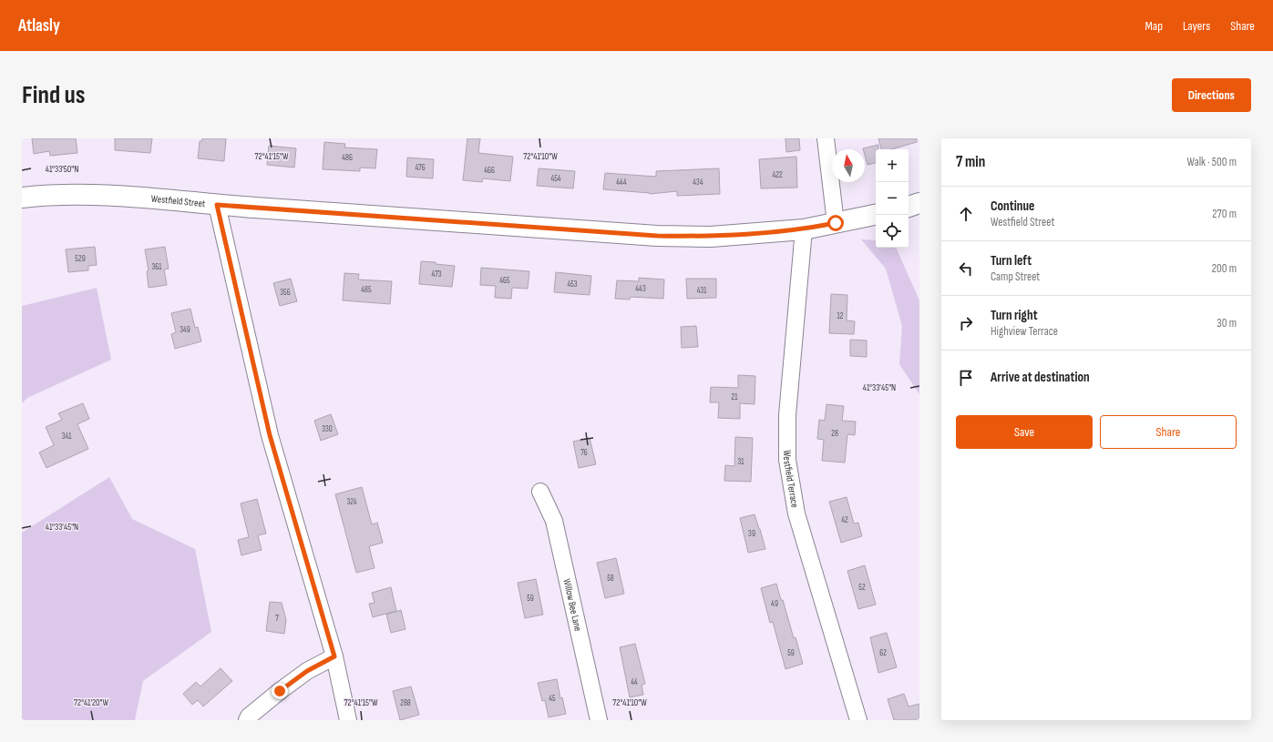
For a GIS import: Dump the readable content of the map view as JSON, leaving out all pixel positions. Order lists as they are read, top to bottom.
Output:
{
  "streets": {
    "main road": ["Westfield Street"],
    "street": ["Westfield Terrace", "Willow Bee Lane"]
  },
  "crossings": [
    ["Westfield Street", "Westfield Terrace"]
  ],
  "house_numbers": [
    "486",
    "476",
    "466",
    "422",
    "454",
    "444",
    "434",
    "529",
    "361",
    "473",
    "465",
    "453",
    "443",
    "485",
    "431",
    "356",
    "12",
    "349",
    "21",
    "330",
    "28",
    "341",
    "76",
    "31",
    "324",
    "42",
    "39",
    "58",
    "52",
    "59",
    "49",
    "7",
    "59",
    "62",
    "44",
    "45",
    "288"
  ],
  "north": "top",
  "page": {
    "header": "Atlasly",
    "nav": ["Map", "Layers", "Share"],
    "buttons": [
      "Directions",
      ["Save", "Share"]
    ],
    "title": "Find us",
    "heading": ["7 min", "Walk · 500 m"],
    "map_buttons": ["+", "−"],
    "list": [
      ["Continue", "Westfield Street", "270 m"],
      ["Turn left", "Camp Street", "200 m"],
      ["Turn right", "Highview Terrace", "30 m"],
      "Arrive at destination"
    ]
  },
  "coordinates": [
    "72°41'15\"W",
    "72°41'10\"W",
    "41°33'50\"N",
    "41°33'45\"N",
    "72°41'20\"W"
  ]
}
